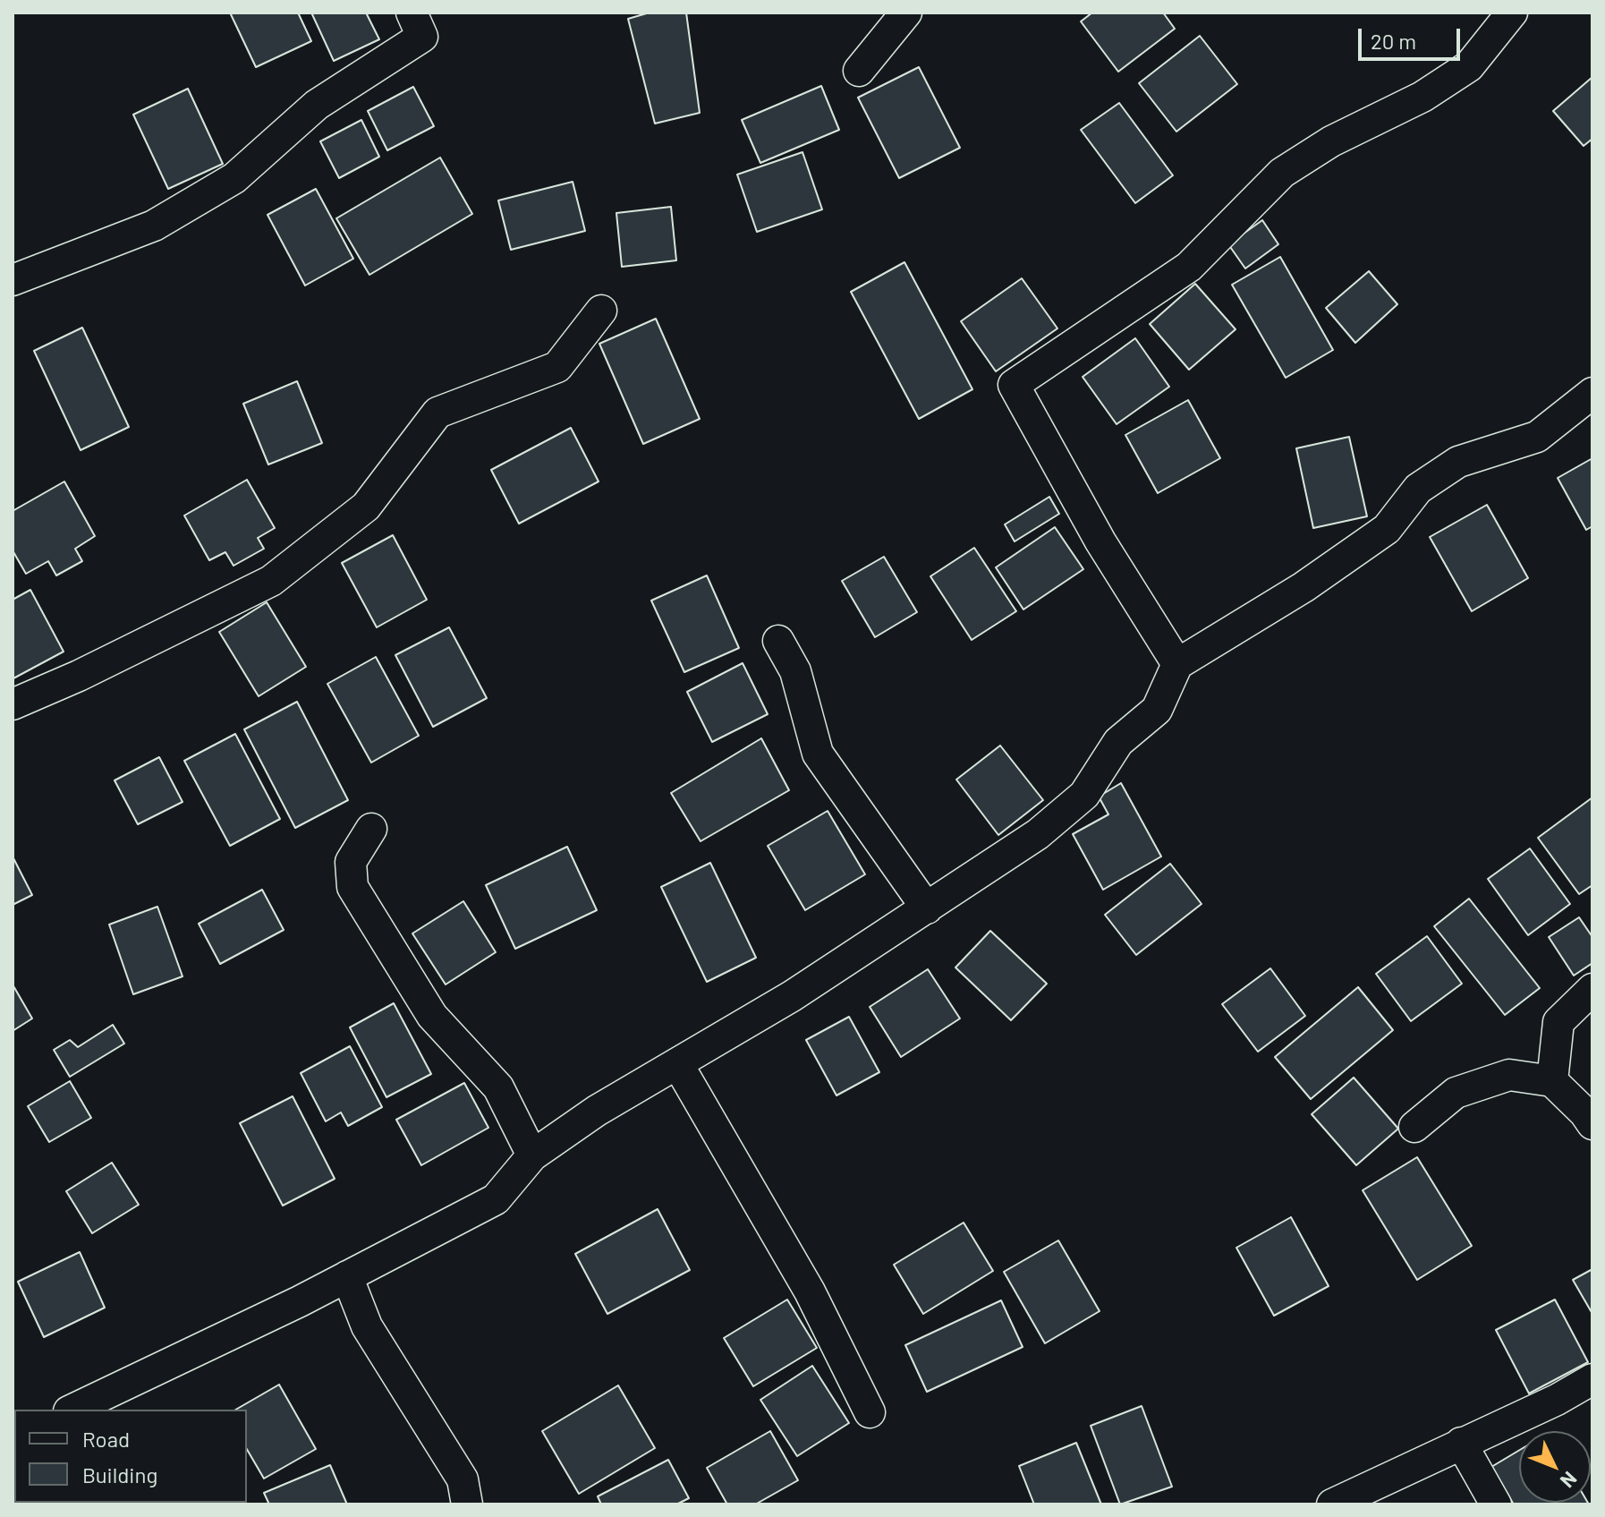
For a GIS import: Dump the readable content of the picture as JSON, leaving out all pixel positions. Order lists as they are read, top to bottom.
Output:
{
  "legend": ["Road", "Building"],
  "scale_bar": "20 m",
  "north": "bottom right"
}
